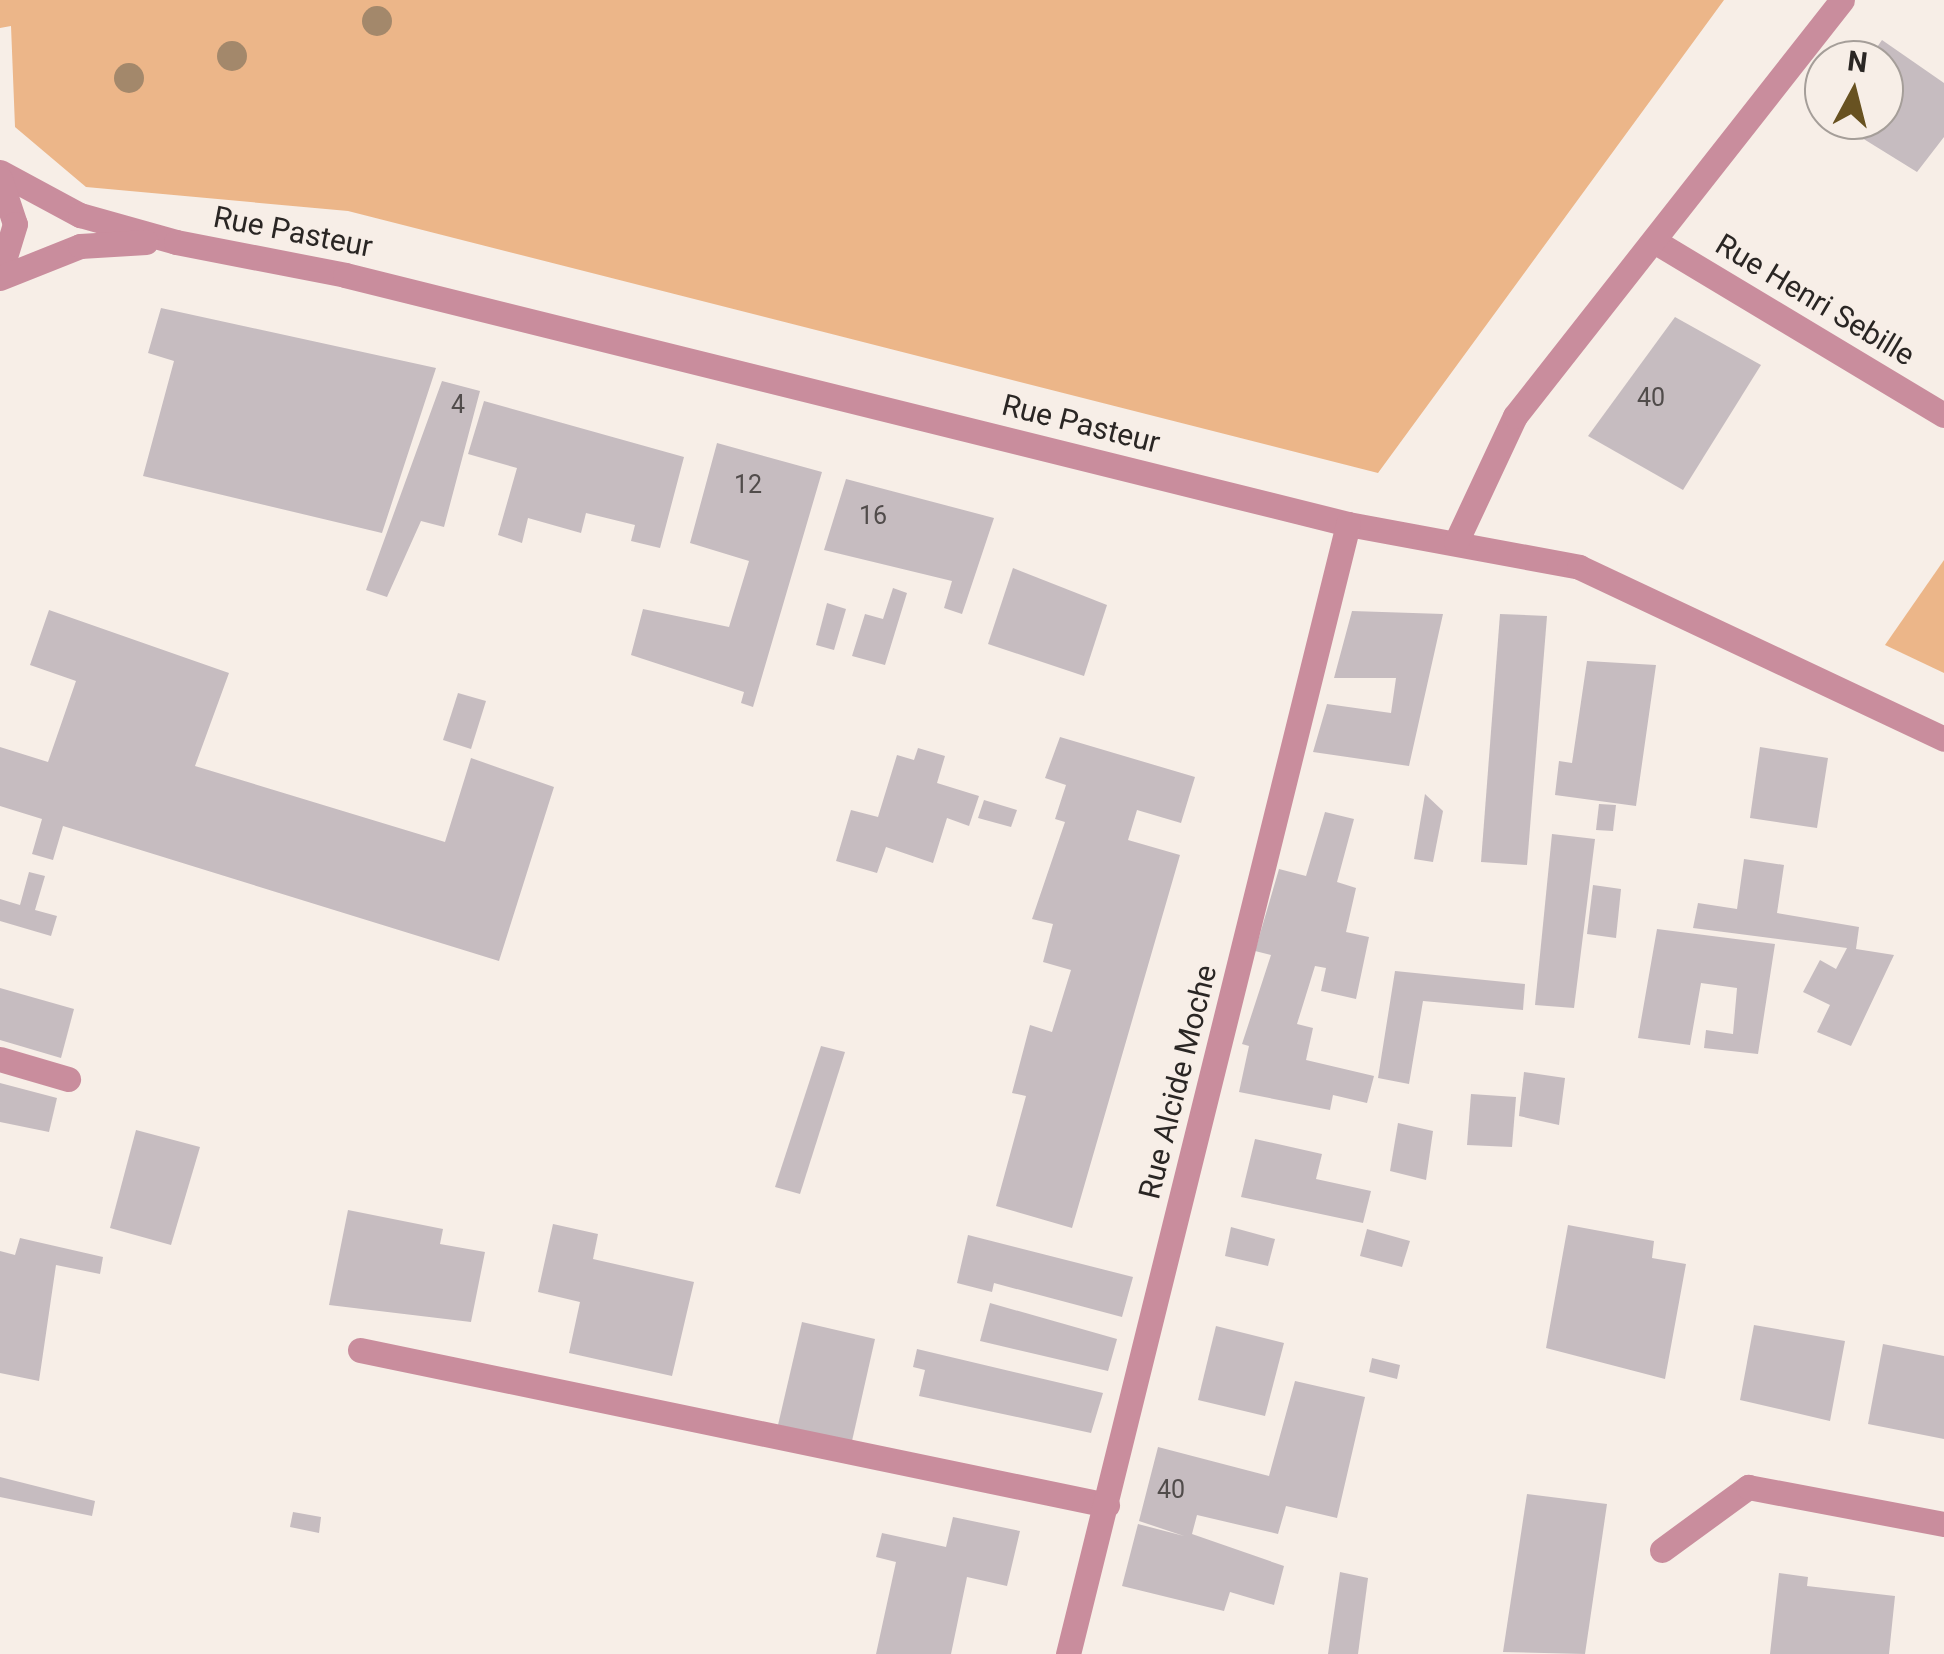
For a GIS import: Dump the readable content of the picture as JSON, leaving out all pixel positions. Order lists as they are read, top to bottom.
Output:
{
  "streets": {
    "street": ["Rue Pasteur", "Rue Henri Sebille", "Rue Alcide Moche"]
  },
  "crossings": [
    ["Rue Pasteur", "Rue Alcide Moche"]
  ],
  "house_numbers": [
    "40",
    "4",
    "12",
    "16",
    "40"
  ],
  "north": "top"
}
